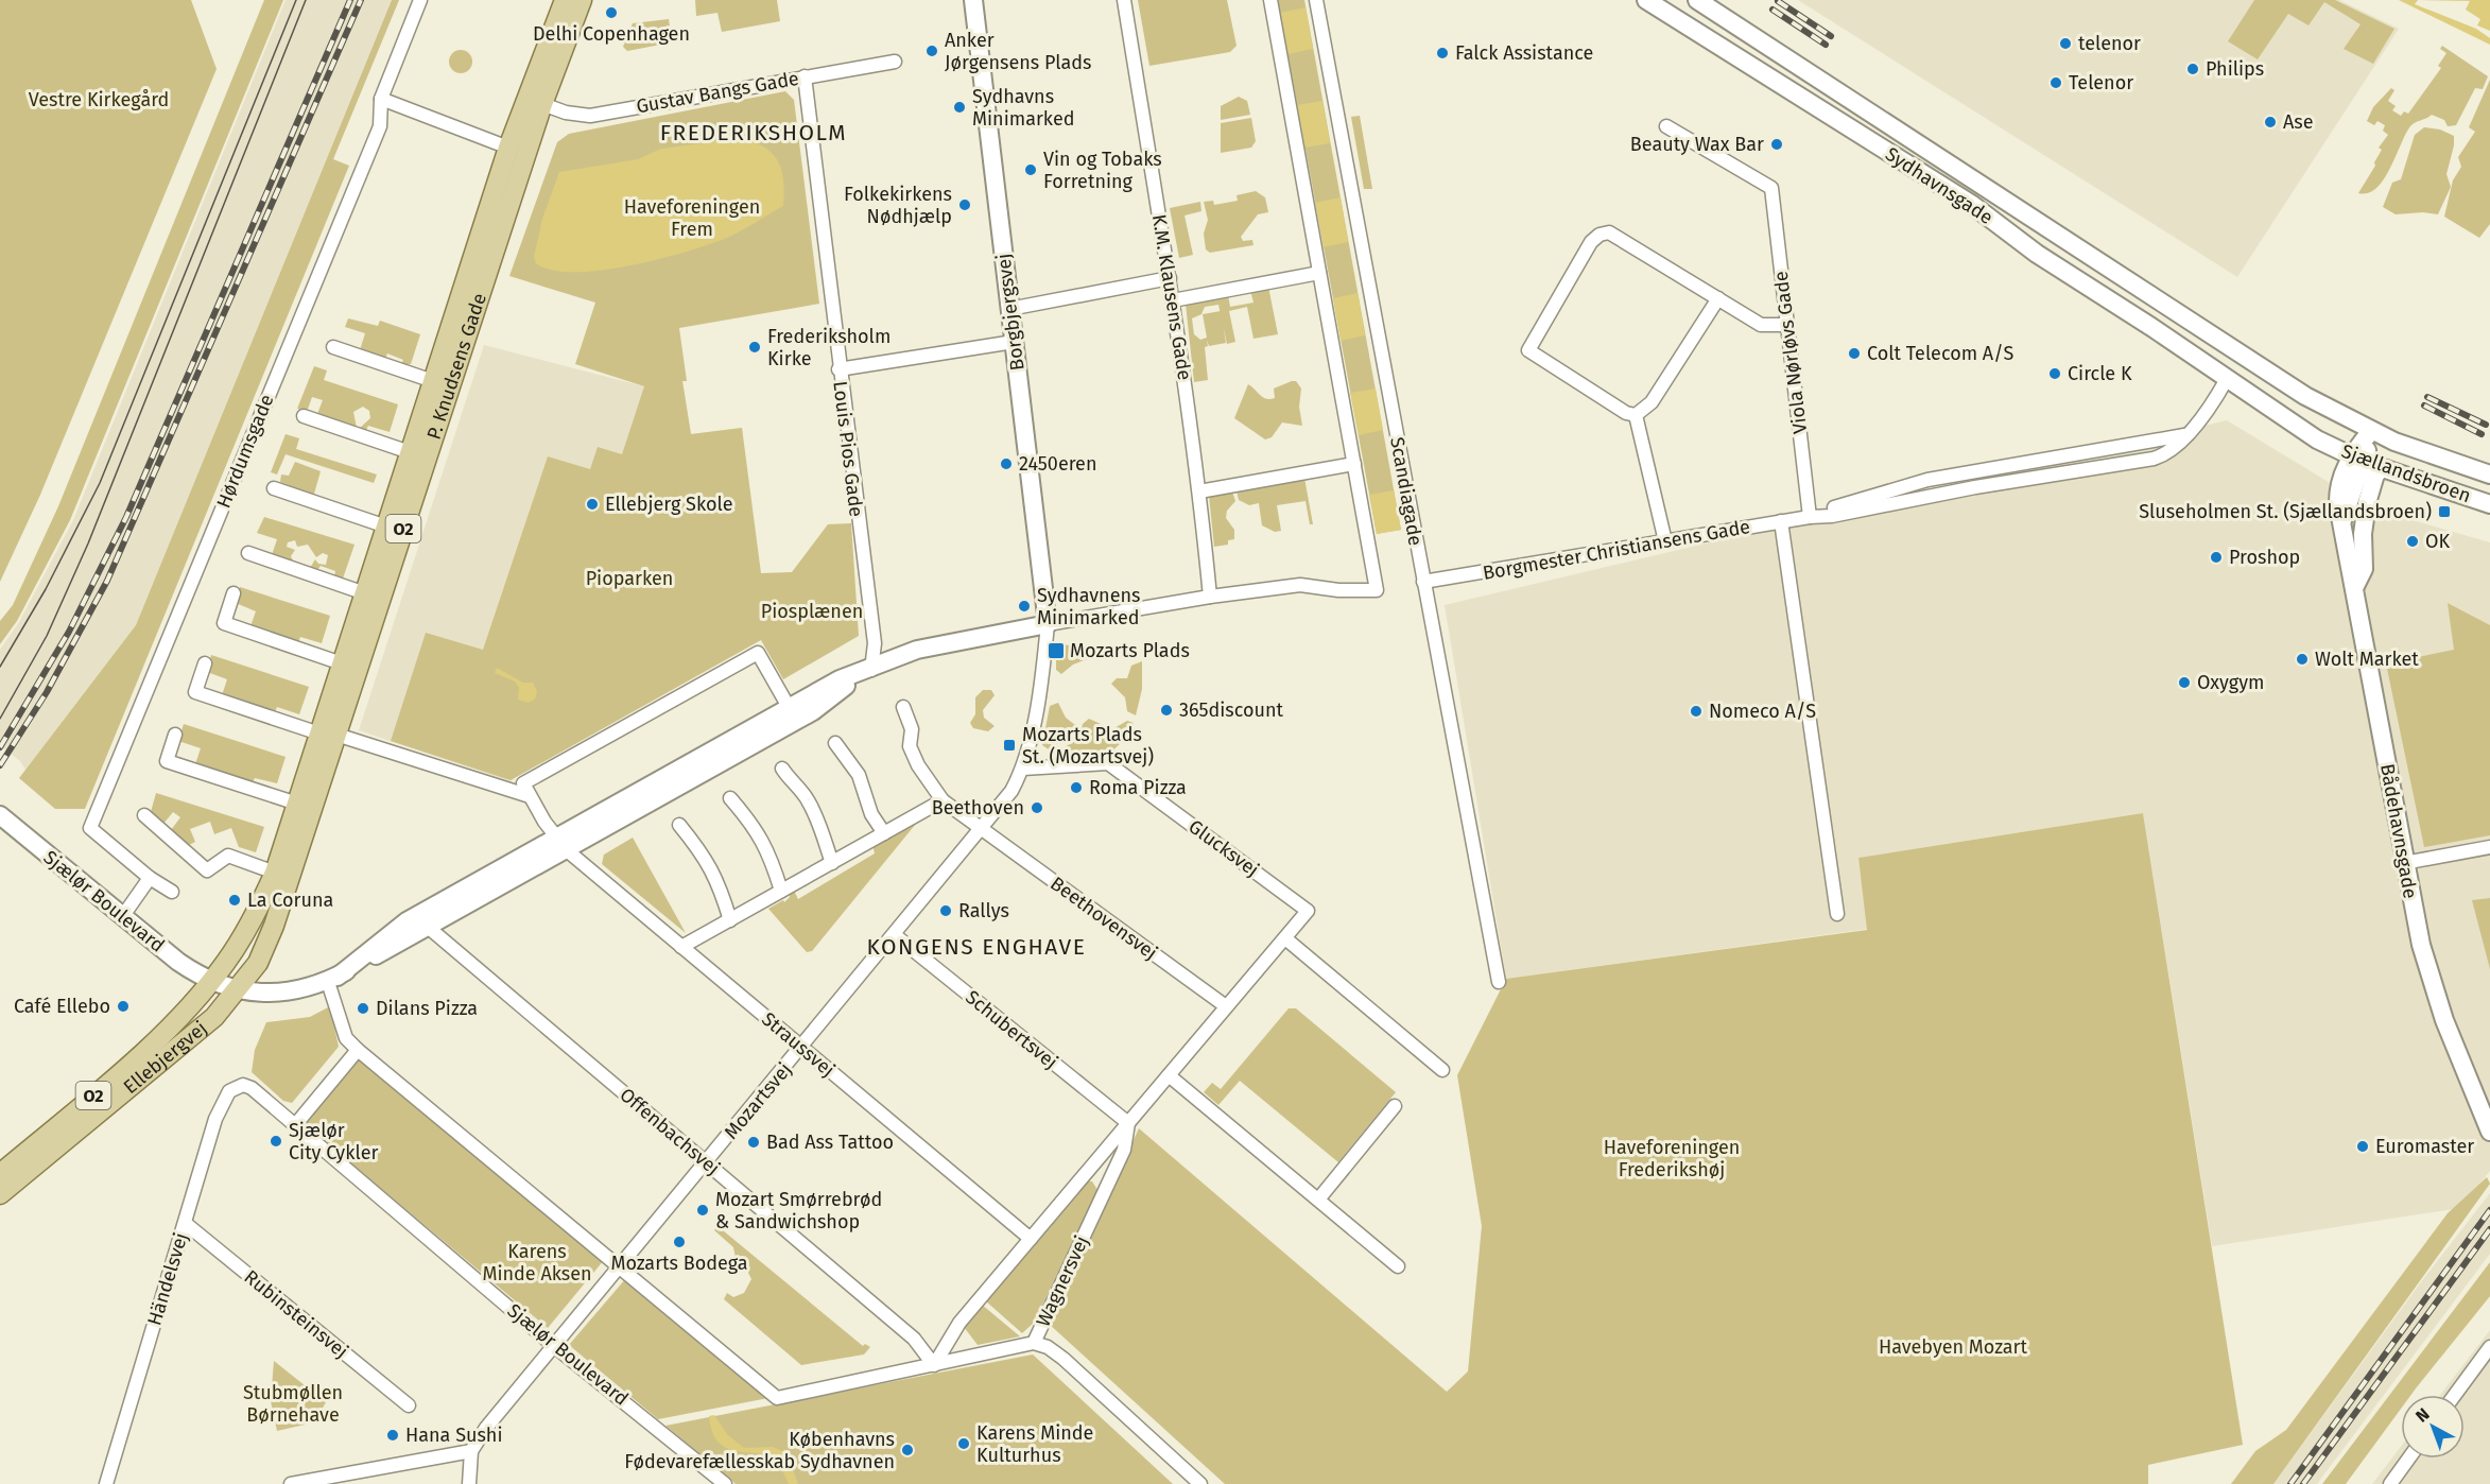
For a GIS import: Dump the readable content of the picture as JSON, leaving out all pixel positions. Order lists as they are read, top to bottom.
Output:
{
  "streets": {
    "main road": ["P. Knudsens Gade", "O2", "Ellebjergvej"],
    "street": [
      "Gustav Bangs Gade",
      "Sydhavnsgade",
      "K.M. Klausens Gade",
      "Borgbjergsvej",
      "Viola Nørløvs Gade",
      "Louis Pios Gade",
      "Hørdumsgade",
      "Sjællandsbroen",
      "Scandiagade",
      "Borgmester Christiansens Gade",
      "Bådehavnsgade",
      "Glucksvej",
      "Sjælør Boulevard",
      "Beethovensvej",
      "Schubertsvej",
      "Straussvej",
      "Mozartsvej",
      "Offenbachsvej",
      "Händelsvej",
      "Wagnersvej",
      "Rubinsteinsvej"
    ]
  },
  "crossings": [
    ["Gustav Bangs Gade", "P. Knudsens Gade"],
    ["Gustav Bangs Gade", "Louis Pios Gade"],
    ["Sydhavnsgade", "Sjællandsbroen"],
    ["Sydhavnsgade", "Borgmester Christiansens Gade"],
    ["Viola Nørløvs Gade", "Borgmester Christiansens Gade"],
    ["P. Knudsens Gade", "Sjælør Boulevard"],
    ["P. Knudsens Gade", "Ellebjergvej"],
    ["Sjællandsbroen", "Borgmester Christiansens Gade"],
    ["Sjællandsbroen", "Bådehavnsgade"],
    ["Scandiagade", "Borgmester Christiansens Gade"],
    ["Glucksvej", "Mozartsvej"],
    ["Glucksvej", "Wagnersvej"],
    ["Sjælør Boulevard", "Ellebjergvej"],
    ["Sjælør Boulevard", "Mozartsvej"],
    ["Sjælør Boulevard", "Händelsvej"],
    ["Beethovensvej", "Mozartsvej"],
    ["Beethovensvej", "Wagnersvej"],
    ["Schubertsvej", "Mozartsvej"],
    ["Schubertsvej", "Wagnersvej"],
    ["Straussvej", "Mozartsvej"],
    ["Straussvej", "Wagnersvej"],
    ["Mozartsvej", "Offenbachsvej"],
    ["Mozartsvej", "Wagnersvej"],
    ["Offenbachsvej", "Wagnersvej"],
    ["Händelsvej", "Rubinsteinsvej"]
  ],
  "districts": ["FREDERIKSHOLM", "KONGENS ENGHAVE"],
  "parks": [
    "Vestre Kirkegård",
    "Haveforeningen Frem",
    "Pioparken",
    "Piosplænen",
    "Haveforeningen Frederikshøj",
    "Karens Minde Aksen",
    "Havebyen Mozart",
    "Stubmøllen Børnehave"
  ],
  "places": {
    "other": [
      "Delhi Copenhagen",
      "telenor",
      "Anker Jørgensens Plads",
      "Falck Assistance",
      "Philips",
      "Telenor",
      "Sydhavns Minimarked",
      "Ase",
      "Beauty Wax Bar",
      "Vin og Tobaks Forretning",
      "Folkekirkens Nødhjælp",
      "Frederiksholm Kirke",
      "Colt Telecom A/S",
      "Circle K",
      "2450eren",
      "Ellebjerg Skole",
      "OK",
      "Proshop",
      "Sydhavnens Minimarked",
      "Wolt Market",
      "Oxygym",
      "365discount",
      "Nomeco A/S",
      "Roma Pizza",
      "Beethoven",
      "La Coruna",
      "Rallys",
      "Café Ellebo",
      "Dilans Pizza",
      "Sjælør City Cykler",
      "Bad Ass Tattoo",
      "Euromaster",
      "Mozart Smørrebrød & Sandwichshop",
      "Mozarts Bodega",
      "Hana Sushi",
      "Karens Minde Kulturhus",
      "Københavns Fødevarefællesskab Sydhavnen"
    ],
    "transit": ["Sluseholmen St. (Sjællandsbroen)", "Mozarts Plads", "Mozarts Plads St. (Mozartsvej)"]
  },
  "north": "top left"
}
